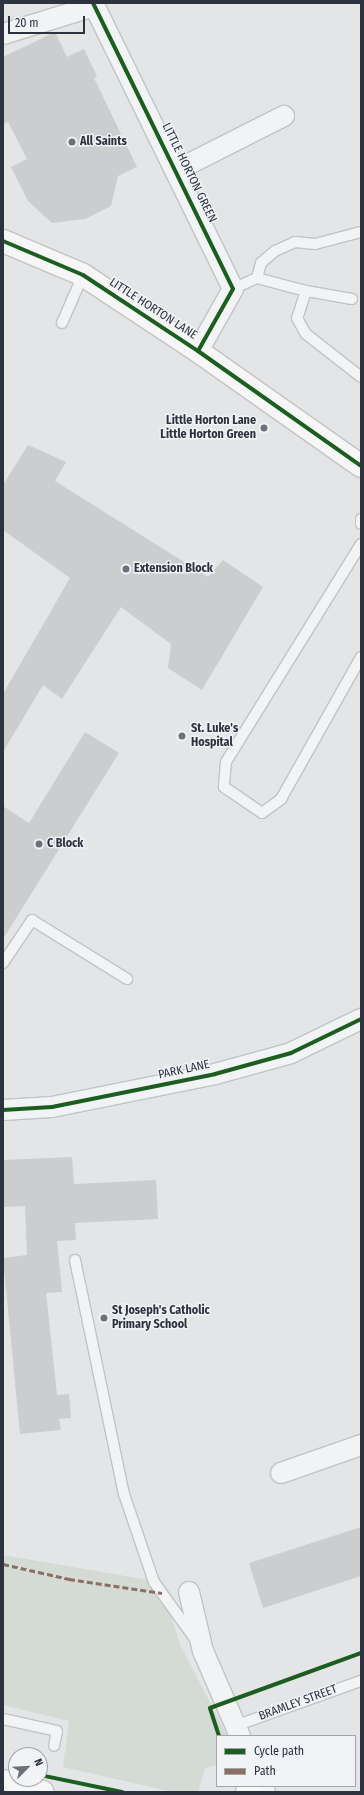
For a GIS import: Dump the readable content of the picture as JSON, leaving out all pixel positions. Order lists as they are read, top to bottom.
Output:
{
  "streets": {
    "street": ["LITTLE HORTON GREEN", "LITTLE HORTON LANE", "PARK LANE"],
    "lane": ["BRAMLEY STREET"]
  },
  "places": [
    "All Saints",
    "Little Horton Lane Little Horton Green",
    "Extension Block",
    "St. Luke's Hospital",
    "C Block",
    "St Joseph's Catholic Primary School"
  ],
  "legend": ["Cycle path", "Path"],
  "scale_bar": "20 m",
  "north": "top right"
}
